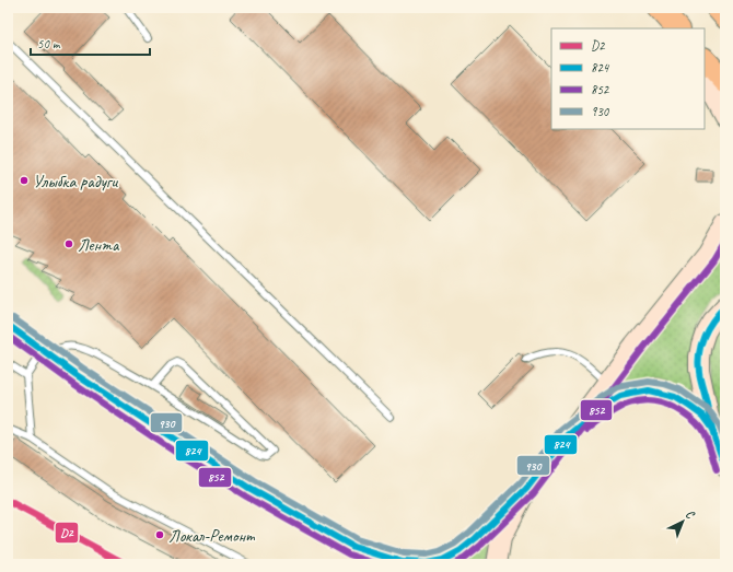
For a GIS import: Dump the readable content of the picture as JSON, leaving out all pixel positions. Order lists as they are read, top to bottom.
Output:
{
  "places": ["Улыбка радуги", "Лента", "Локал-Ремонт"],
  "lines": [
    "transit line 852",
    "transit line 824",
    "transit line 930",
    "transit line D2"
  ],
  "legend": [
    "D2",
    "824",
    "852",
    "930"
  ],
  "scale_bar": "50 m",
  "north": "top right"
}
